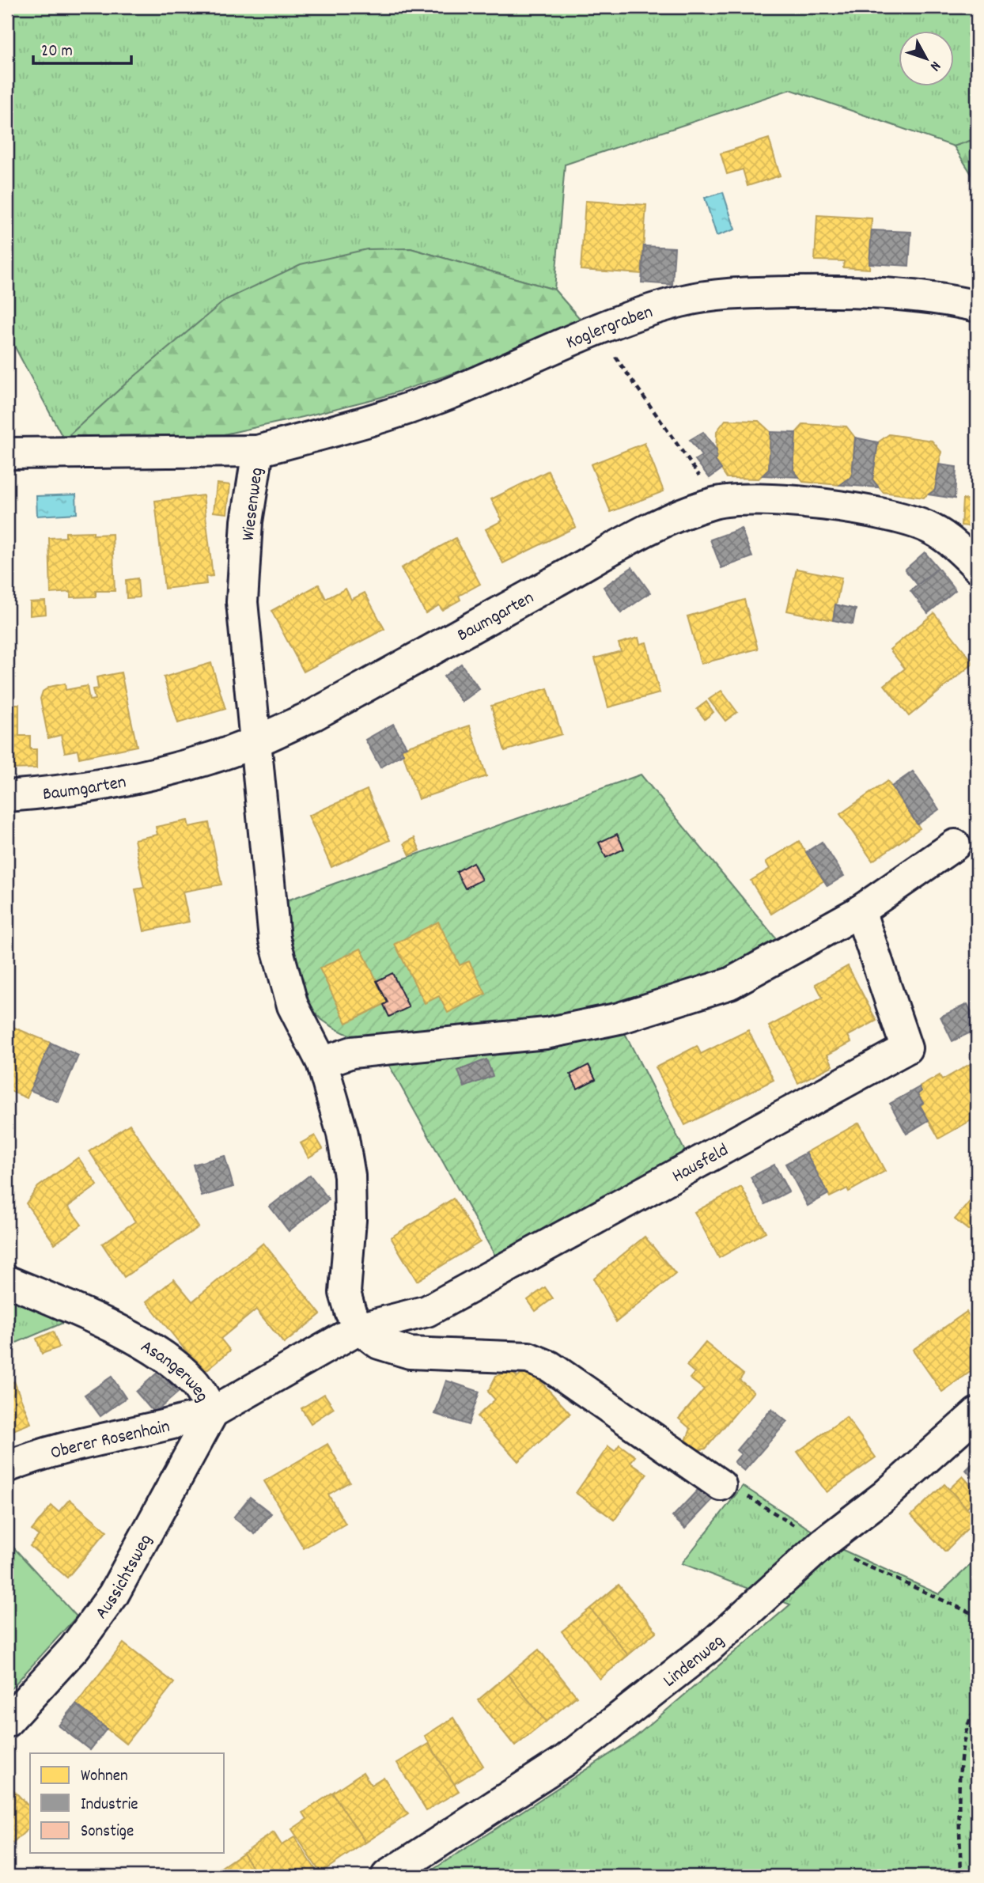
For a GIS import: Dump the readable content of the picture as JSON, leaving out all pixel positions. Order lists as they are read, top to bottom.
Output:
{
  "streets": {
    "street": [
      "Koglergraben",
      "Wiesenweg",
      "Baumgarten",
      "Hausfeld",
      "Asangerweg",
      "Oberer Rosenhain",
      "Aussichtsweg",
      "Lindenweg"
    ]
  },
  "crossings": [
    ["Koglergraben", "Wiesenweg"],
    ["Wiesenweg", "Baumgarten"],
    ["Wiesenweg", "Hausfeld"],
    ["Wiesenweg", "Asangerweg"],
    ["Hausfeld", "Asangerweg"],
    ["Asangerweg", "Oberer Rosenhain"],
    ["Asangerweg", "Aussichtsweg"],
    ["Oberer Rosenhain", "Aussichtsweg"]
  ],
  "legend": ["Wohnen", "Industrie", "Sonstige"],
  "scale_bar": "20 m",
  "north": "bottom right"
}
